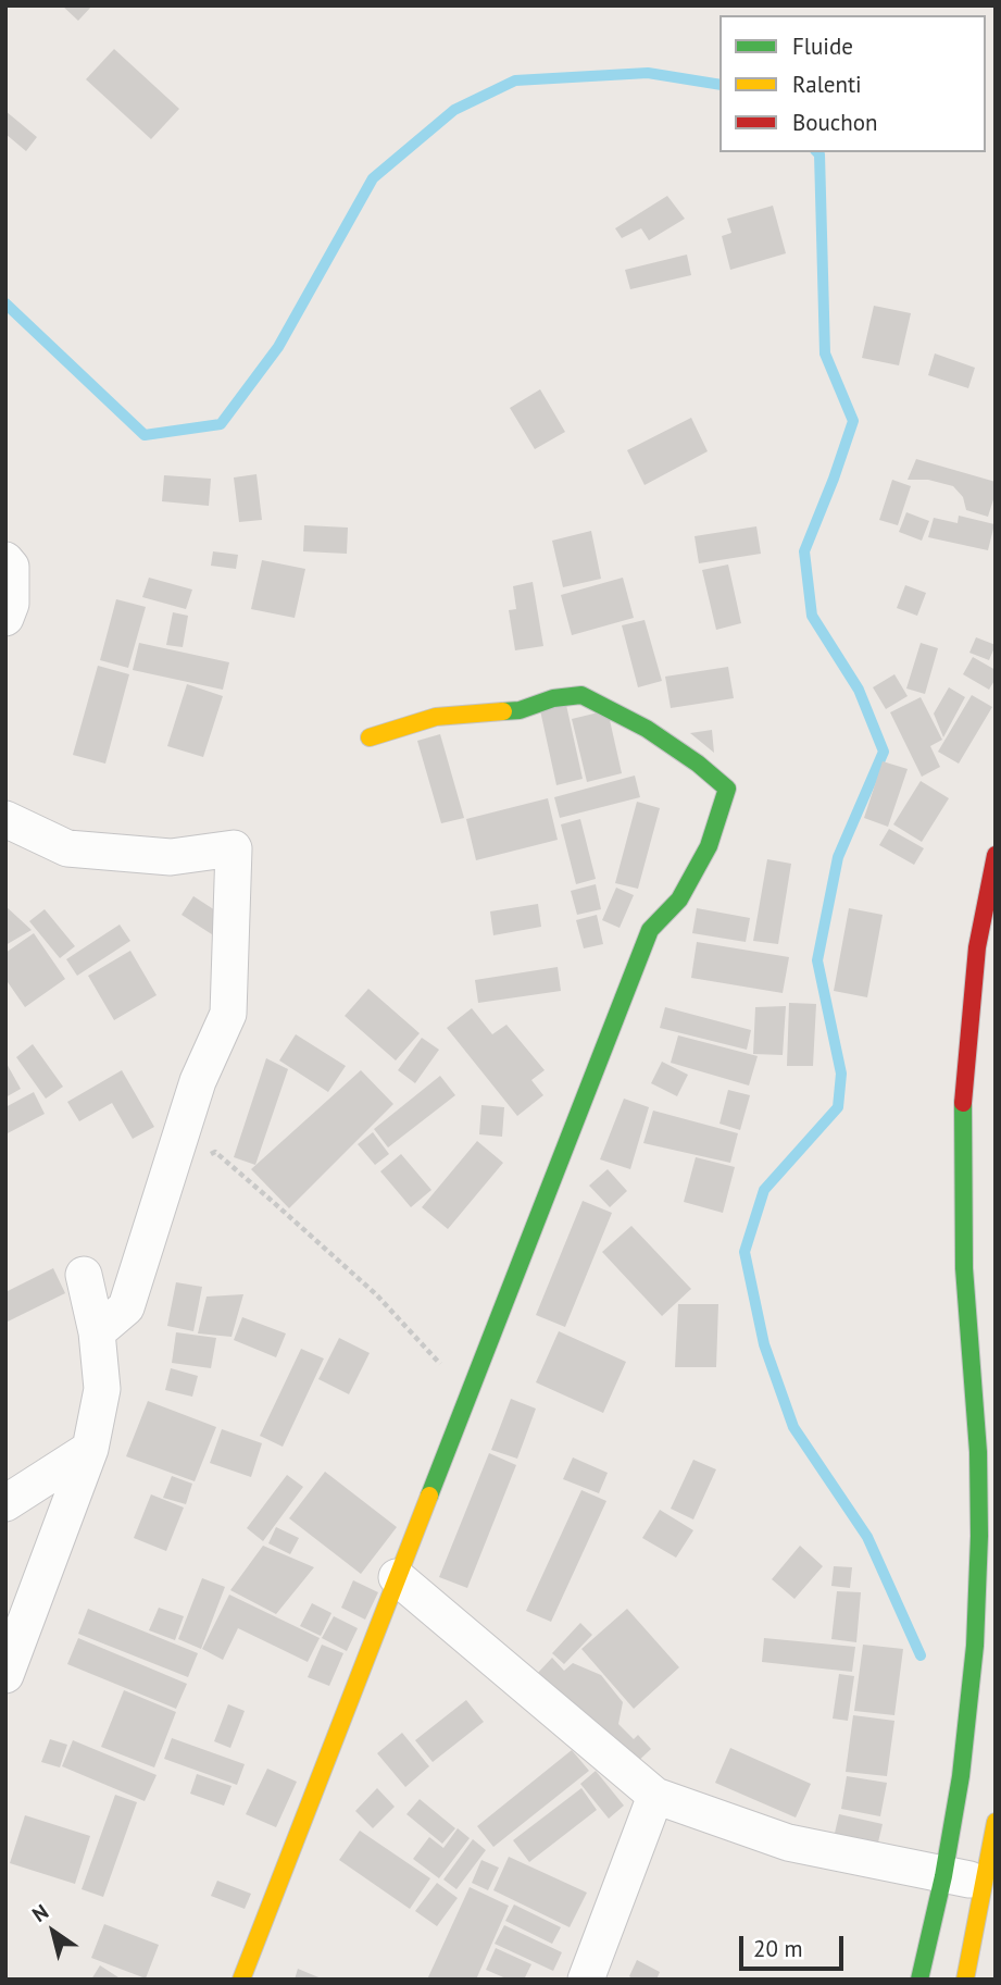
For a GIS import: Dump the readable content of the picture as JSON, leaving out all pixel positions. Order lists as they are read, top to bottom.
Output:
{
  "legend": ["Fluide", "Ralenti", "Bouchon"],
  "scale_bar": "20 m",
  "north": "top left"
}
